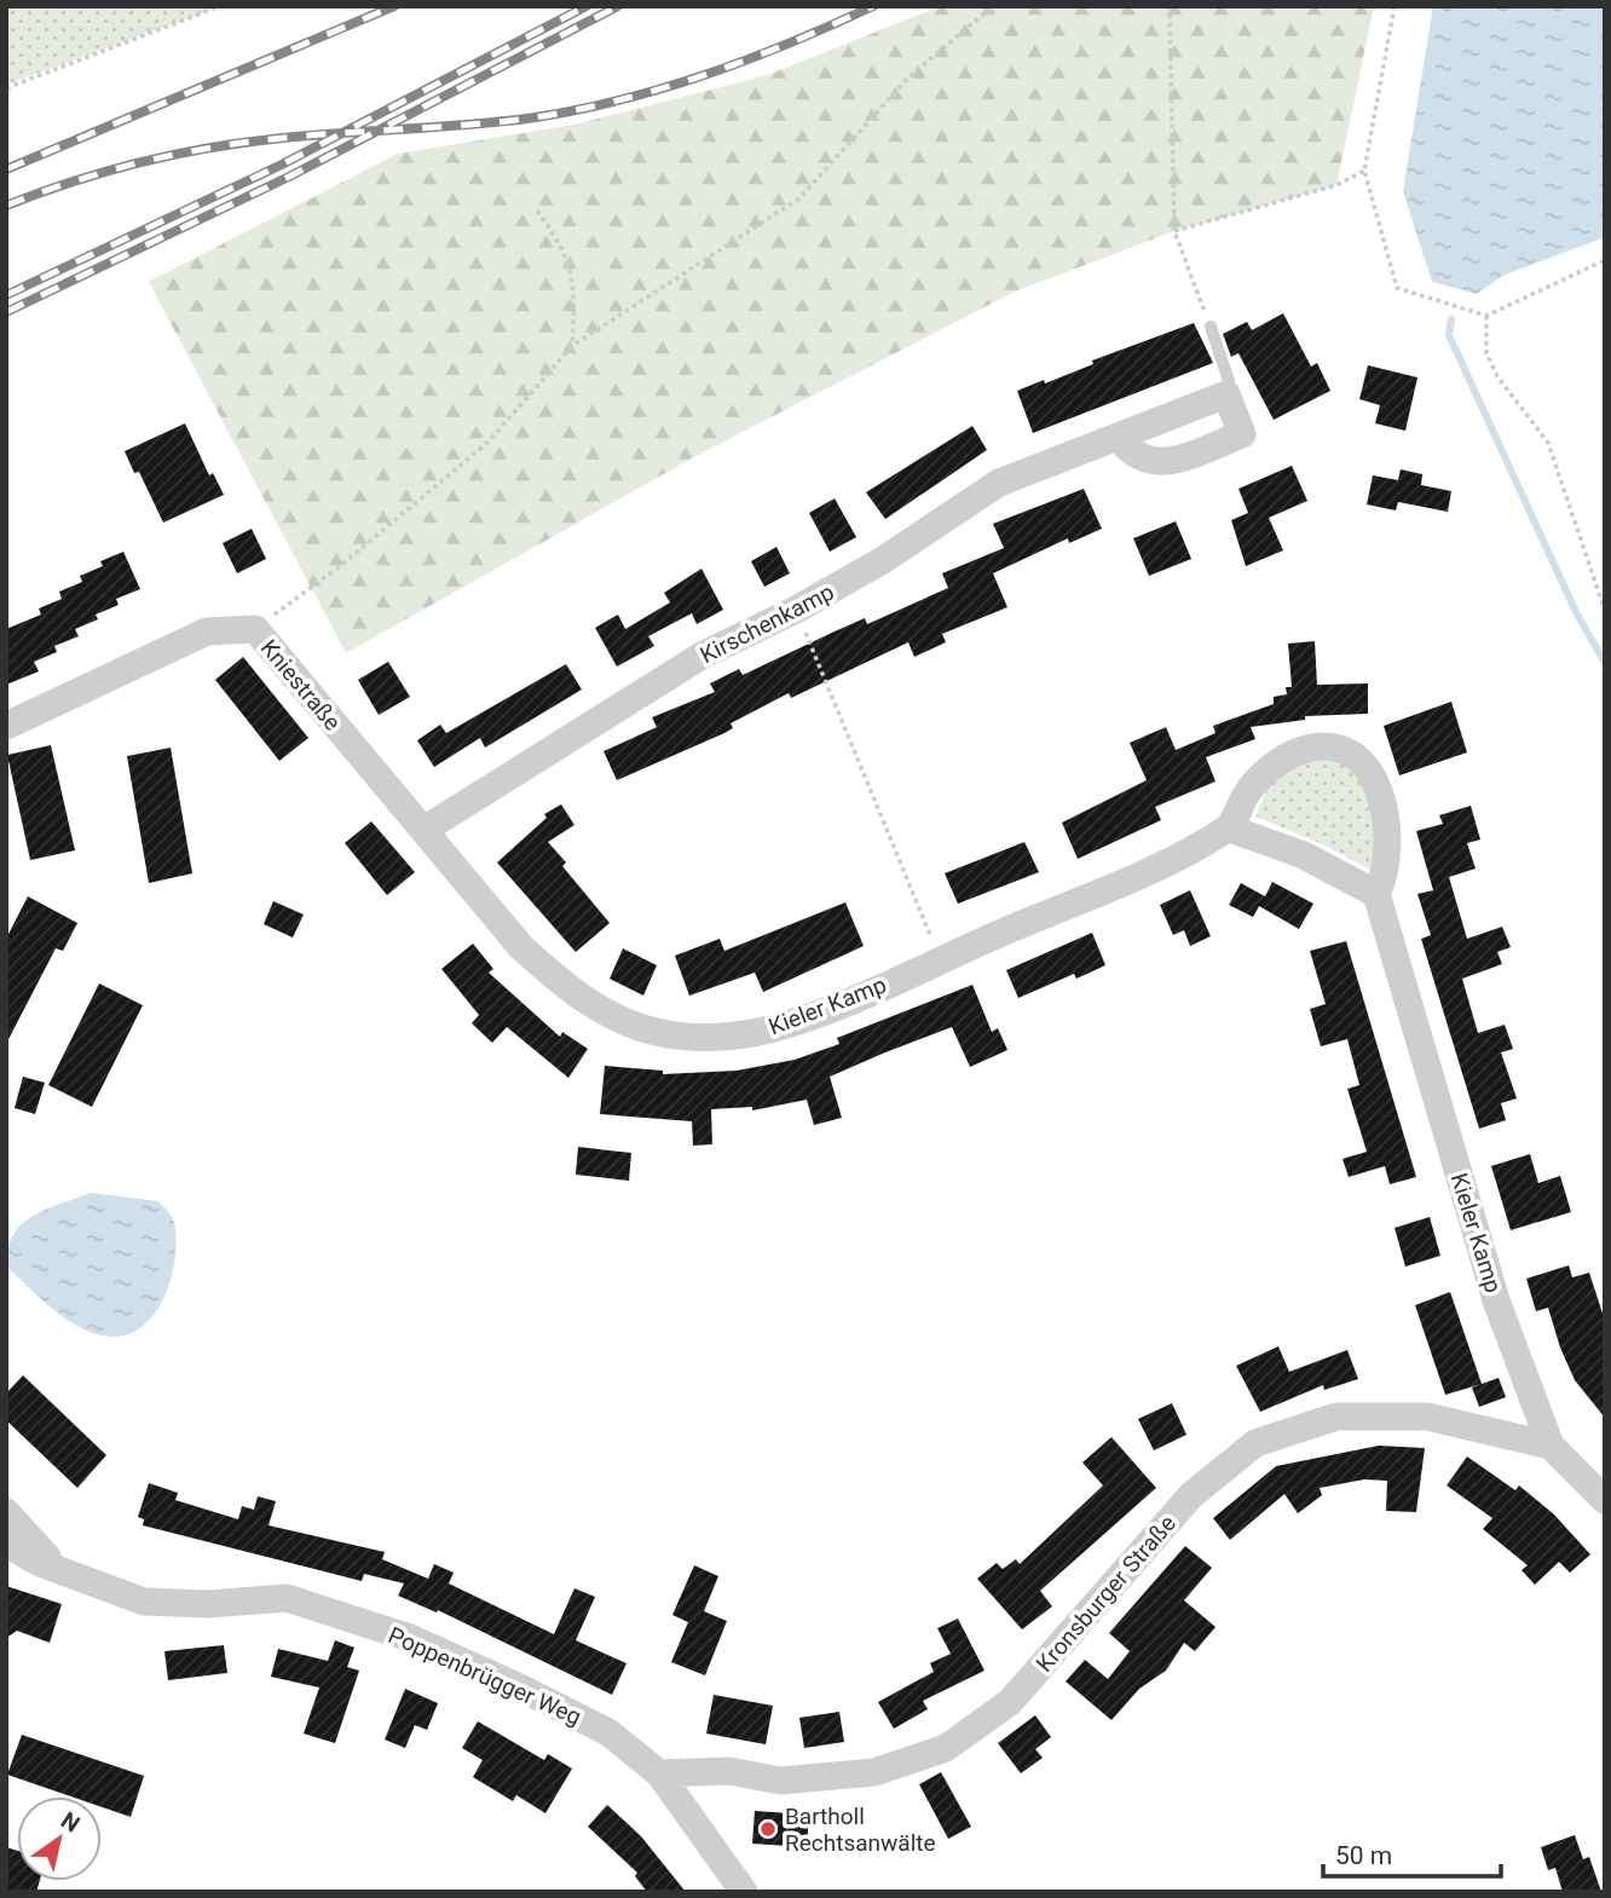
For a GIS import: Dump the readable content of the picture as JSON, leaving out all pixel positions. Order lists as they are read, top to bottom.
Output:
{
  "streets": {
    "street": [
      "Kirschenkamp",
      "Kniestraße",
      "Kieler Kamp",
      "Kronsburger Straße",
      "Poppenbrügger Weg"
    ]
  },
  "crossings": [
    ["Kirschenkamp", "Kniestraße"],
    ["Kirschenkamp", "Kieler Kamp"],
    ["Kniestraße", "Kieler Kamp"],
    ["Kieler Kamp", "Kronsburger Straße"],
    ["Kronsburger Straße", "Poppenbrügger Weg"]
  ],
  "places": ["Bartholl Rechtsanwälte"],
  "scale_bar": "50 m",
  "north": "top right"
}
